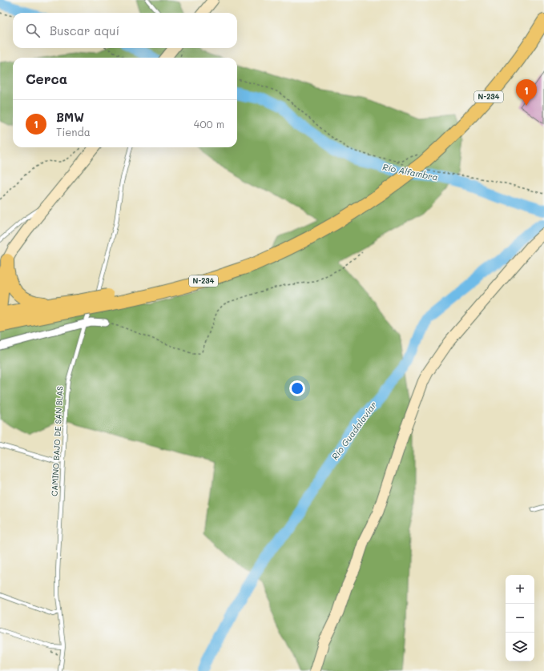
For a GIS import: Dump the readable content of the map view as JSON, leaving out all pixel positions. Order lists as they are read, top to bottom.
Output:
{
  "streets": {
    "highway": ["N-234"],
    "lane": ["CAMINO BAJO DE SAN BLAS"]
  },
  "water": ["Río Alfambra", "Río Guadalaviar"],
  "page": {
    "search": "Buscar aquí",
    "heading": "Cerca",
    "pins": "1",
    "list": [
      {
        "mark": "1",
        "name": "BMW",
        "note": "Tienda",
        "value": "400 m"
      }
    ],
    "map_buttons": ["+", "−"]
  }
}
